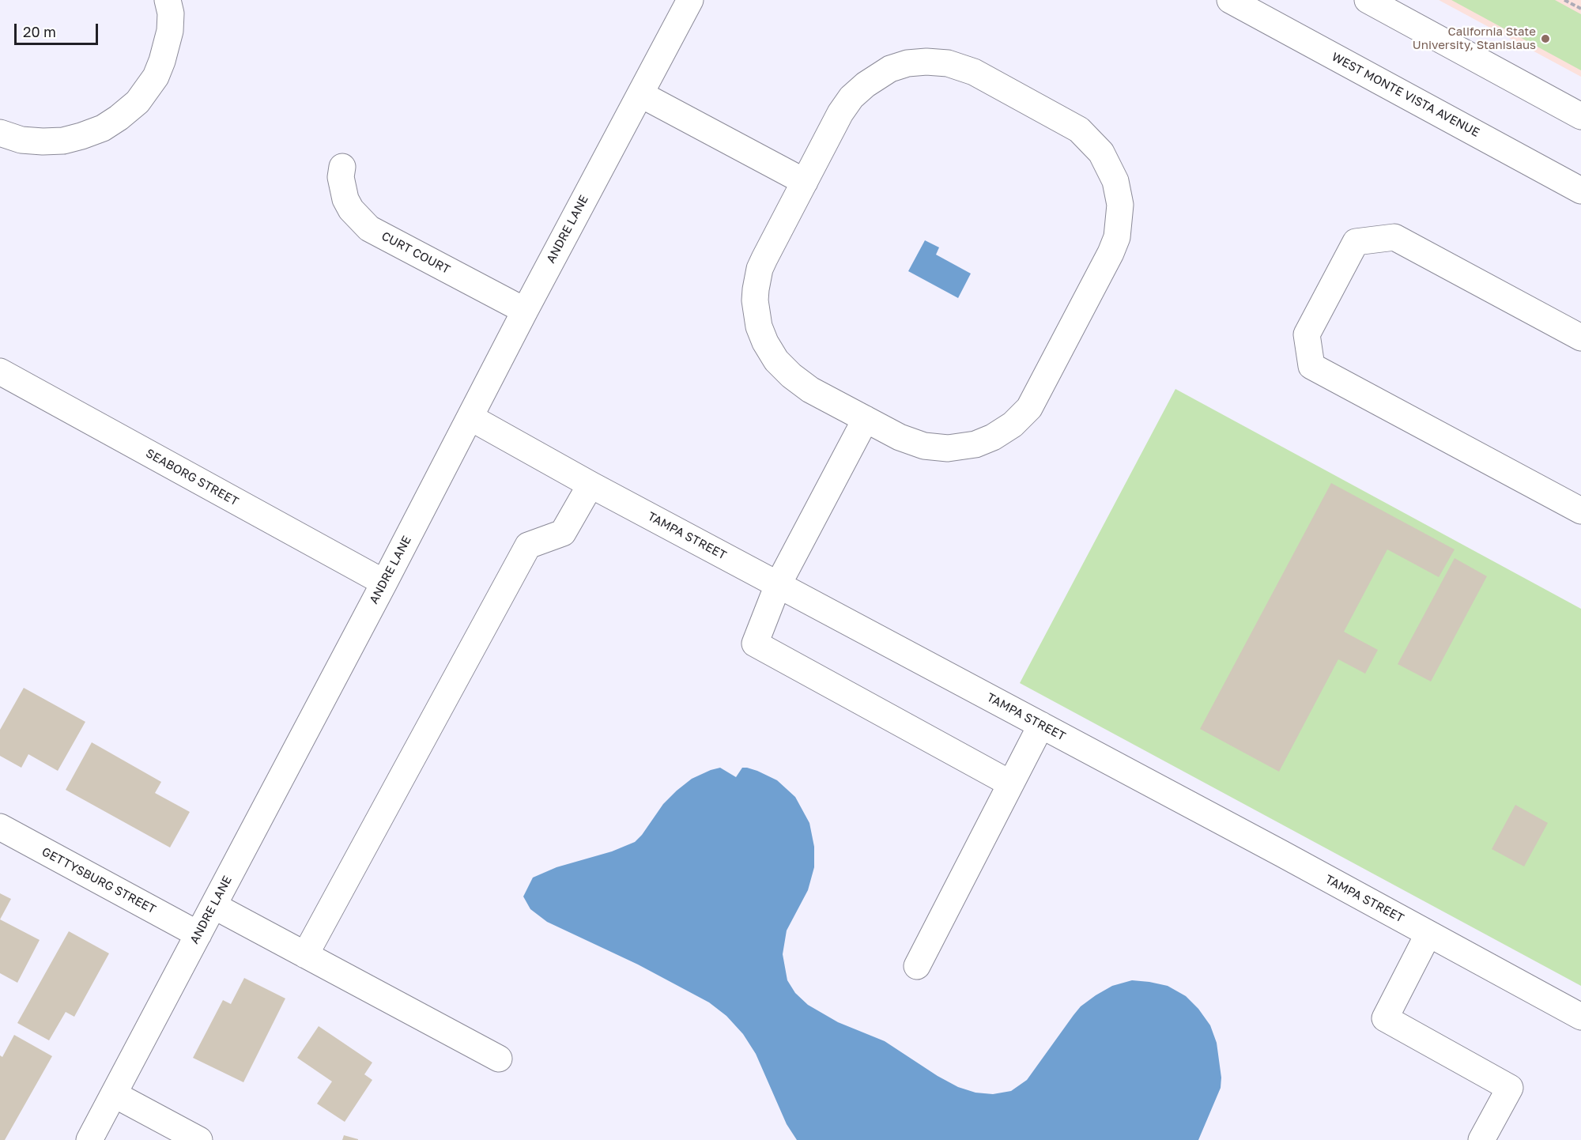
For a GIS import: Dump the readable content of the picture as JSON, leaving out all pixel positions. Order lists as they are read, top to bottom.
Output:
{
  "streets": {
    "street": [
      "WEST MONTE VISTA AVENUE",
      "ANDRE LANE",
      "CURT COURT",
      "SEABORG STREET",
      "TAMPA STREET",
      "GETTYSBURG STREET"
    ]
  },
  "crossings": [
    ["ANDRE LANE", "CURT COURT"],
    ["ANDRE LANE", "SEABORG STREET"],
    ["ANDRE LANE", "TAMPA STREET"],
    ["ANDRE LANE", "GETTYSBURG STREET"]
  ],
  "places": ["California State University, Stanislaus"],
  "scale_bar": "20 m"
}
